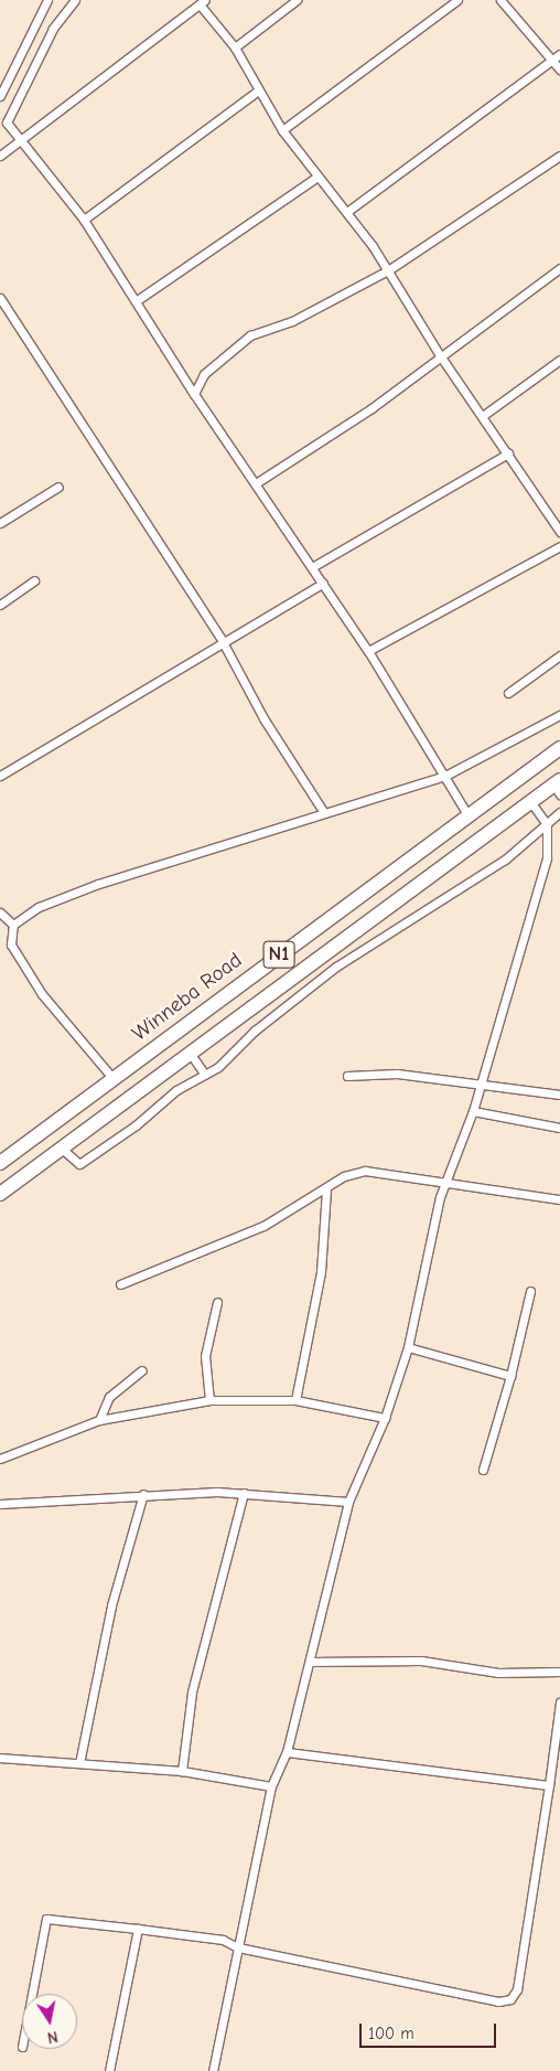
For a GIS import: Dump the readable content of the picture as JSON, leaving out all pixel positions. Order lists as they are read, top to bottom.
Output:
{
  "streets": {
    "highway": ["N1", "Winneba Road"]
  },
  "scale_bar": "100 m",
  "north": "bottom"
}
